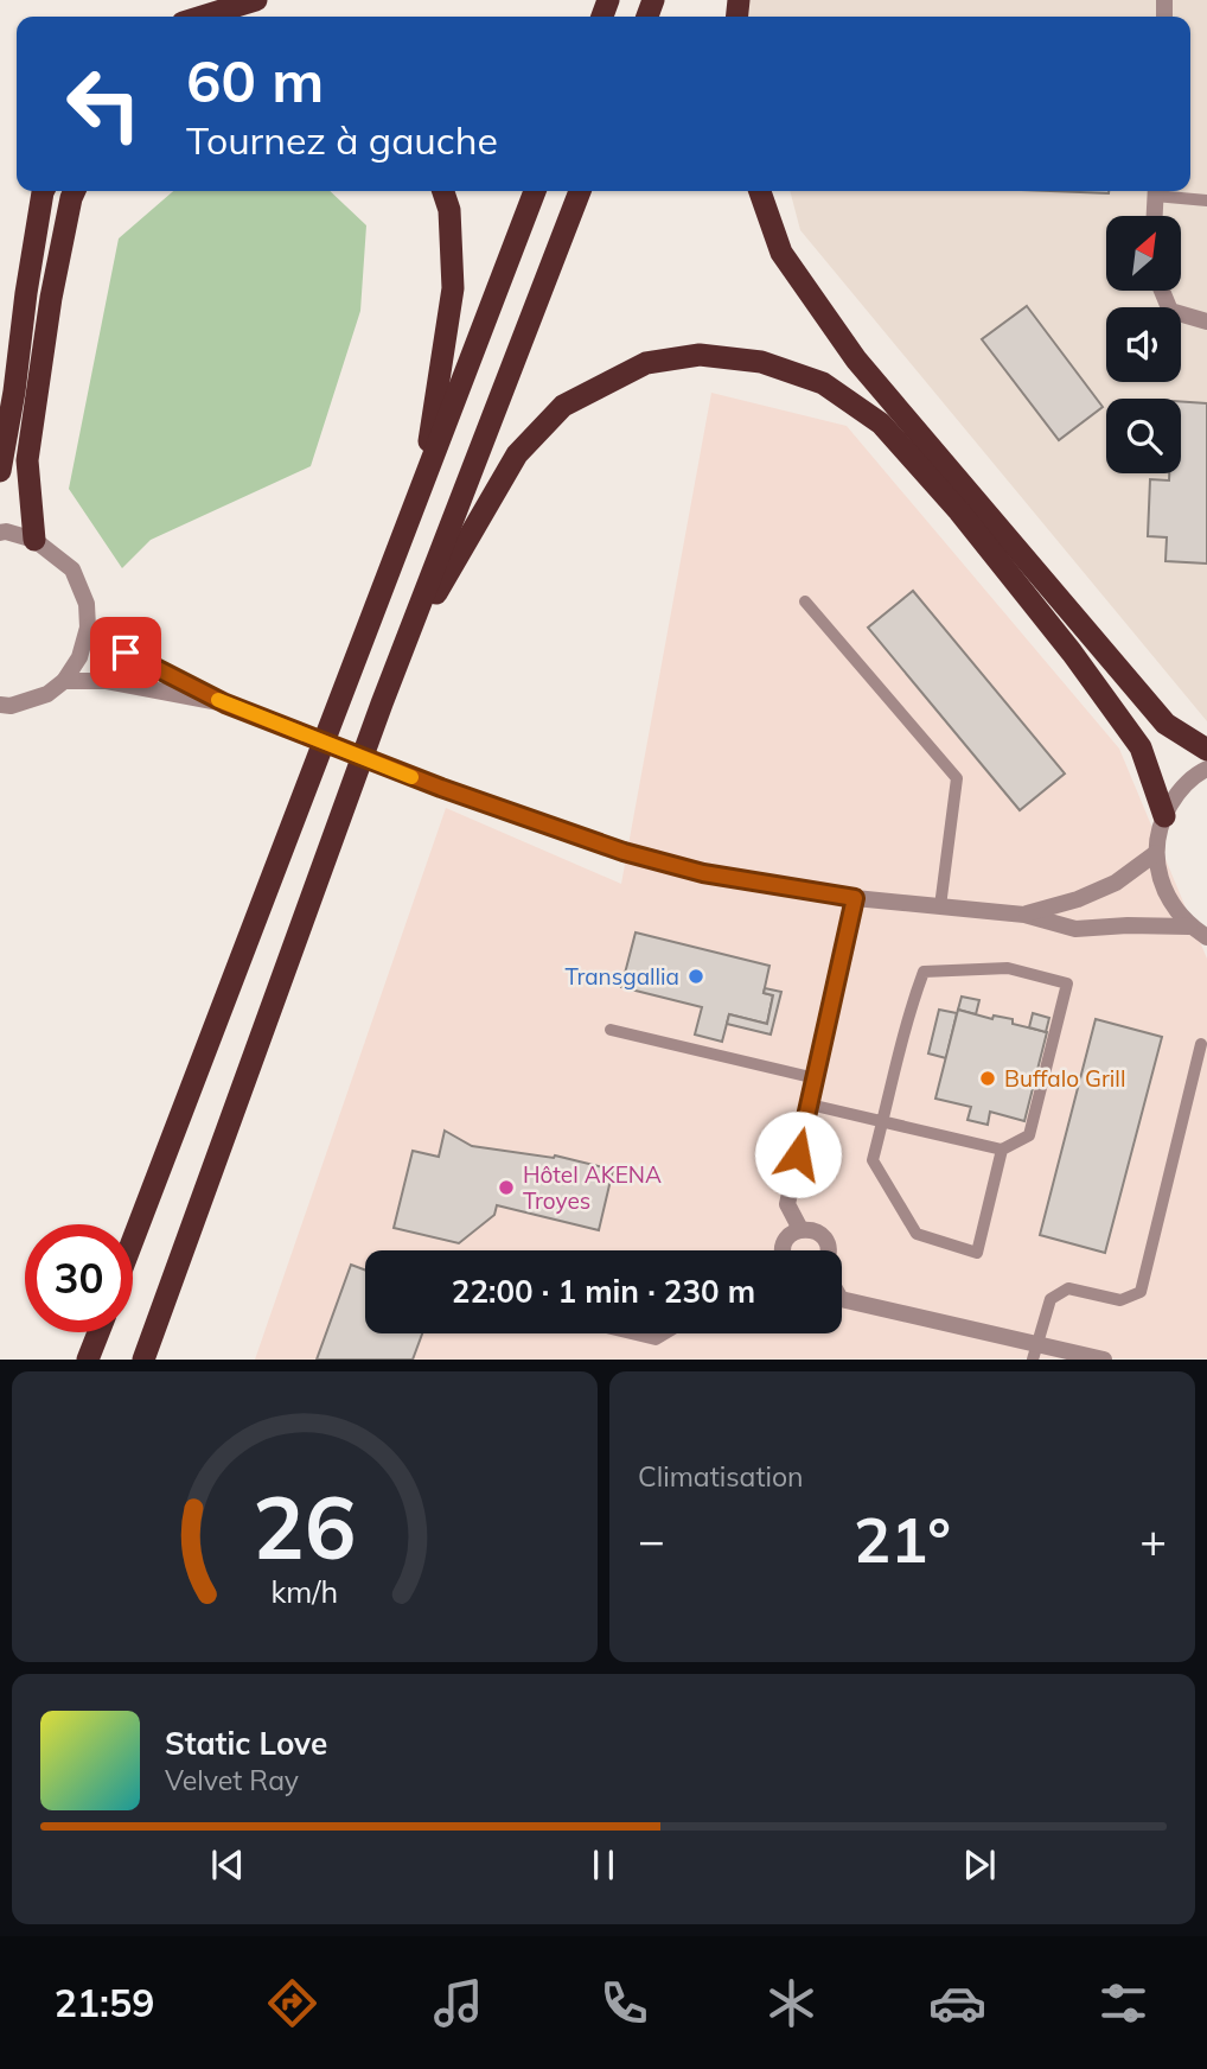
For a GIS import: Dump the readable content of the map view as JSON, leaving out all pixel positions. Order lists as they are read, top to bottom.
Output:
{
  "places": ["Transgallia", "Buffalo Grill", "Hôtel AKENA Troyes"],
  "north": "top right",
  "page": {
    "turn": ["60 m", "Tournez à gauche"],
    "limit": "30",
    "trip": "22:00 · 1 min · 230 m",
    "tile": "Climatisation",
    "heat": ["−", "21°", "+"],
    "song": ["Static Love", "Velvet Ray"],
    "tabs": "21:59",
    "gauge": ["26", "km/h"]
  }
}
